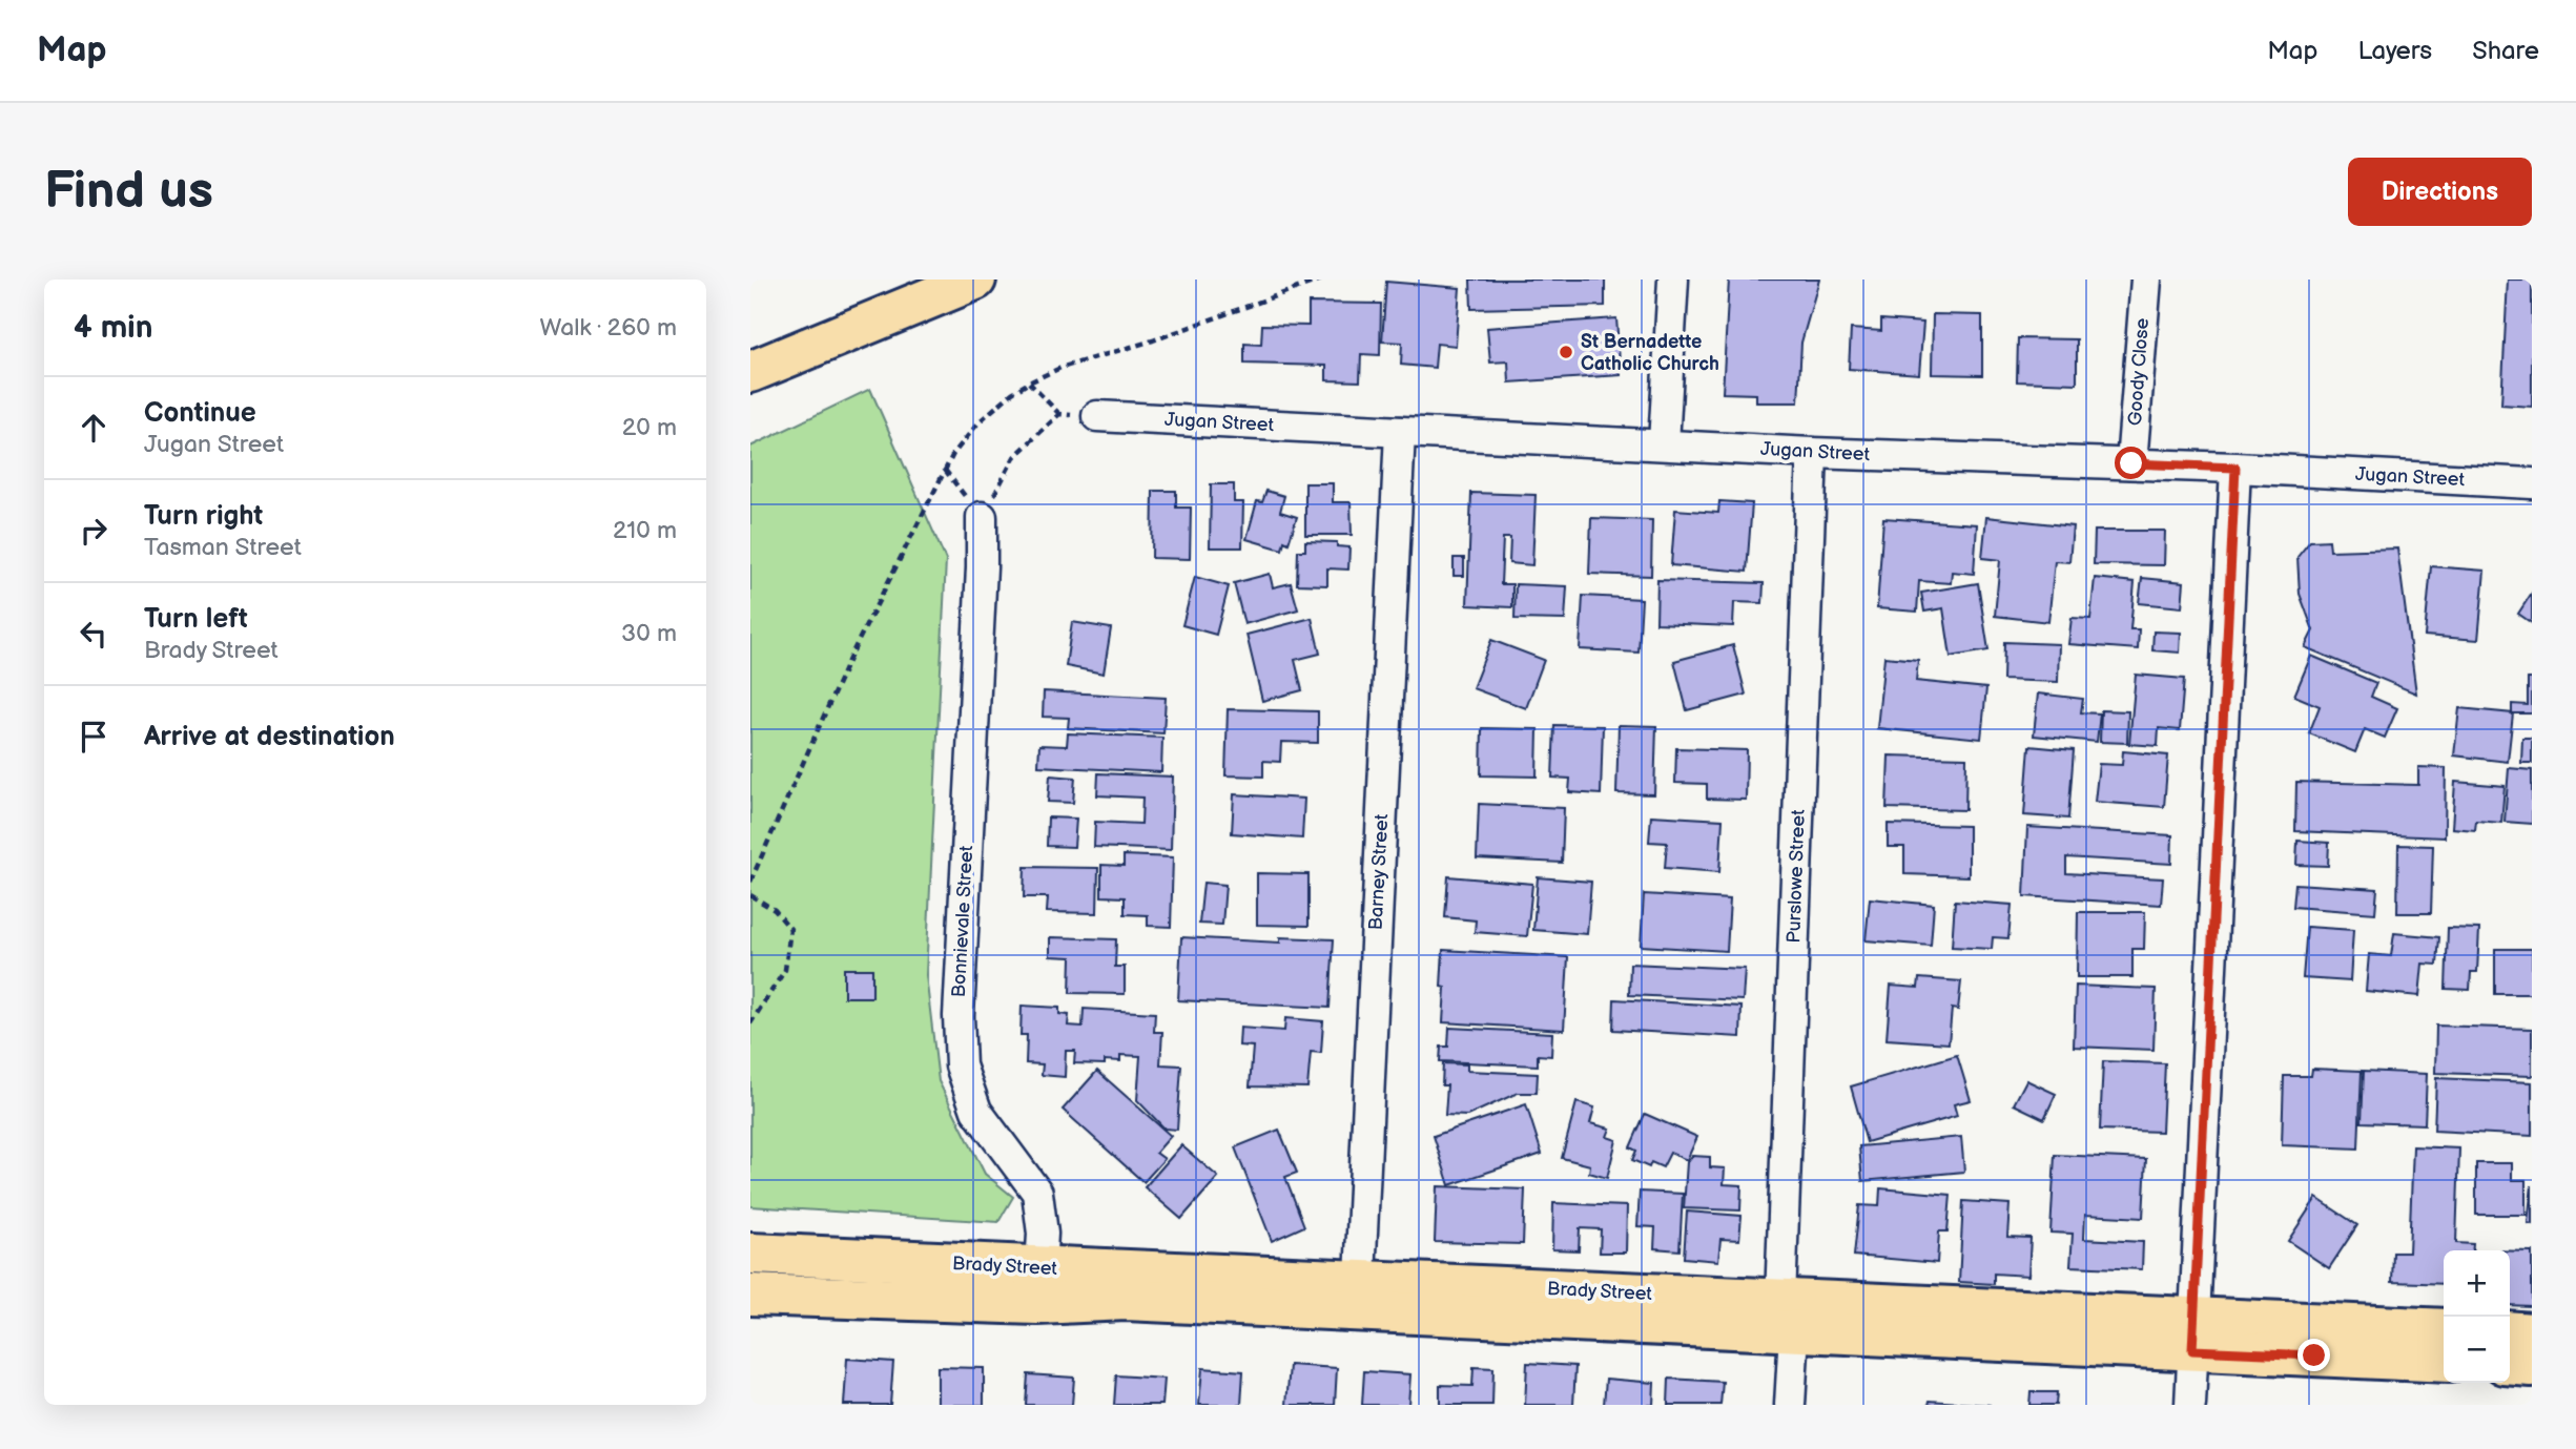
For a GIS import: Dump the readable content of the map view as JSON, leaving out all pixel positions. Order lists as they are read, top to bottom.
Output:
{
  "streets": {
    "main road": ["Brady Street"],
    "street": [
      "Goody Close",
      "Jugan Street",
      "Barney Street",
      "Purslowe Street",
      "Bonnievale Street"
    ]
  },
  "crossings": [
    ["Goody Close", "Jugan Street"],
    ["Jugan Street", "Barney Street"],
    ["Jugan Street", "Purslowe Street"],
    ["Barney Street", "Brady Street"],
    ["Purslowe Street", "Brady Street"],
    ["Bonnievale Street", "Brady Street"]
  ],
  "places": ["St Bernadette Catholic Church"],
  "page": {
    "header": "Map",
    "nav": ["Map", "Layers", "Share"],
    "buttons": "Directions",
    "title": "Find us",
    "heading": ["4 min", "Walk · 260 m"],
    "list": [
      ["Continue", "Jugan Street", "20 m"],
      ["Turn right", "Tasman Street", "210 m"],
      ["Turn left", "Brady Street", "30 m"],
      "Arrive at destination"
    ],
    "map_buttons": ["+", "−"]
  }
}
